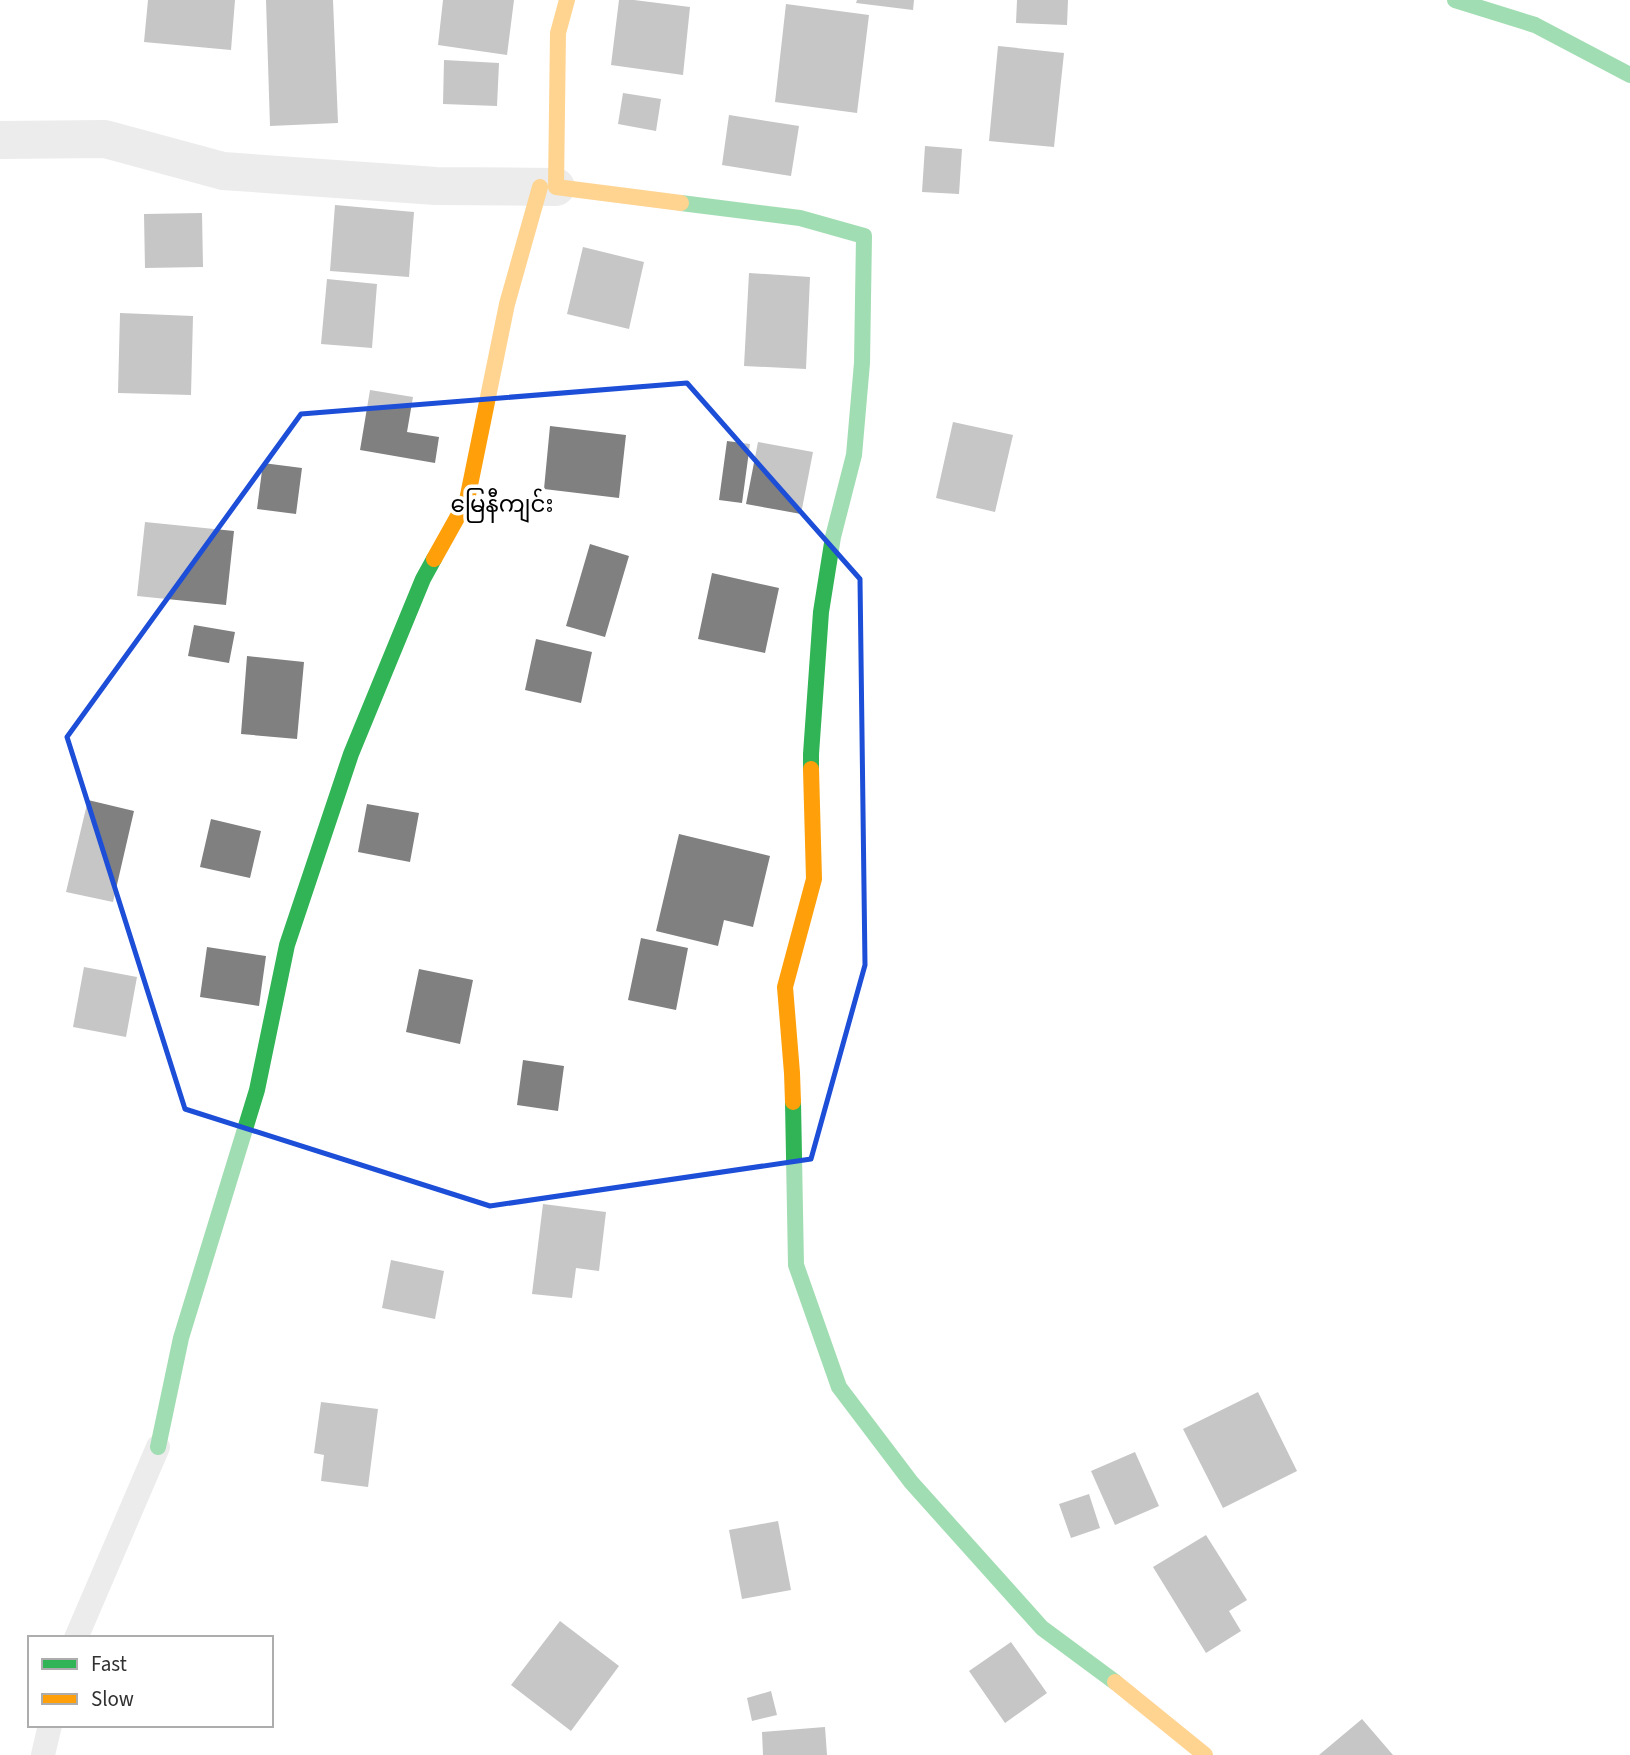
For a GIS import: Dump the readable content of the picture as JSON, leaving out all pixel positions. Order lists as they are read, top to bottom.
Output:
{
  "districts": ["မြေနီကျင်း"],
  "legend": ["Fast", "Slow"]
}
